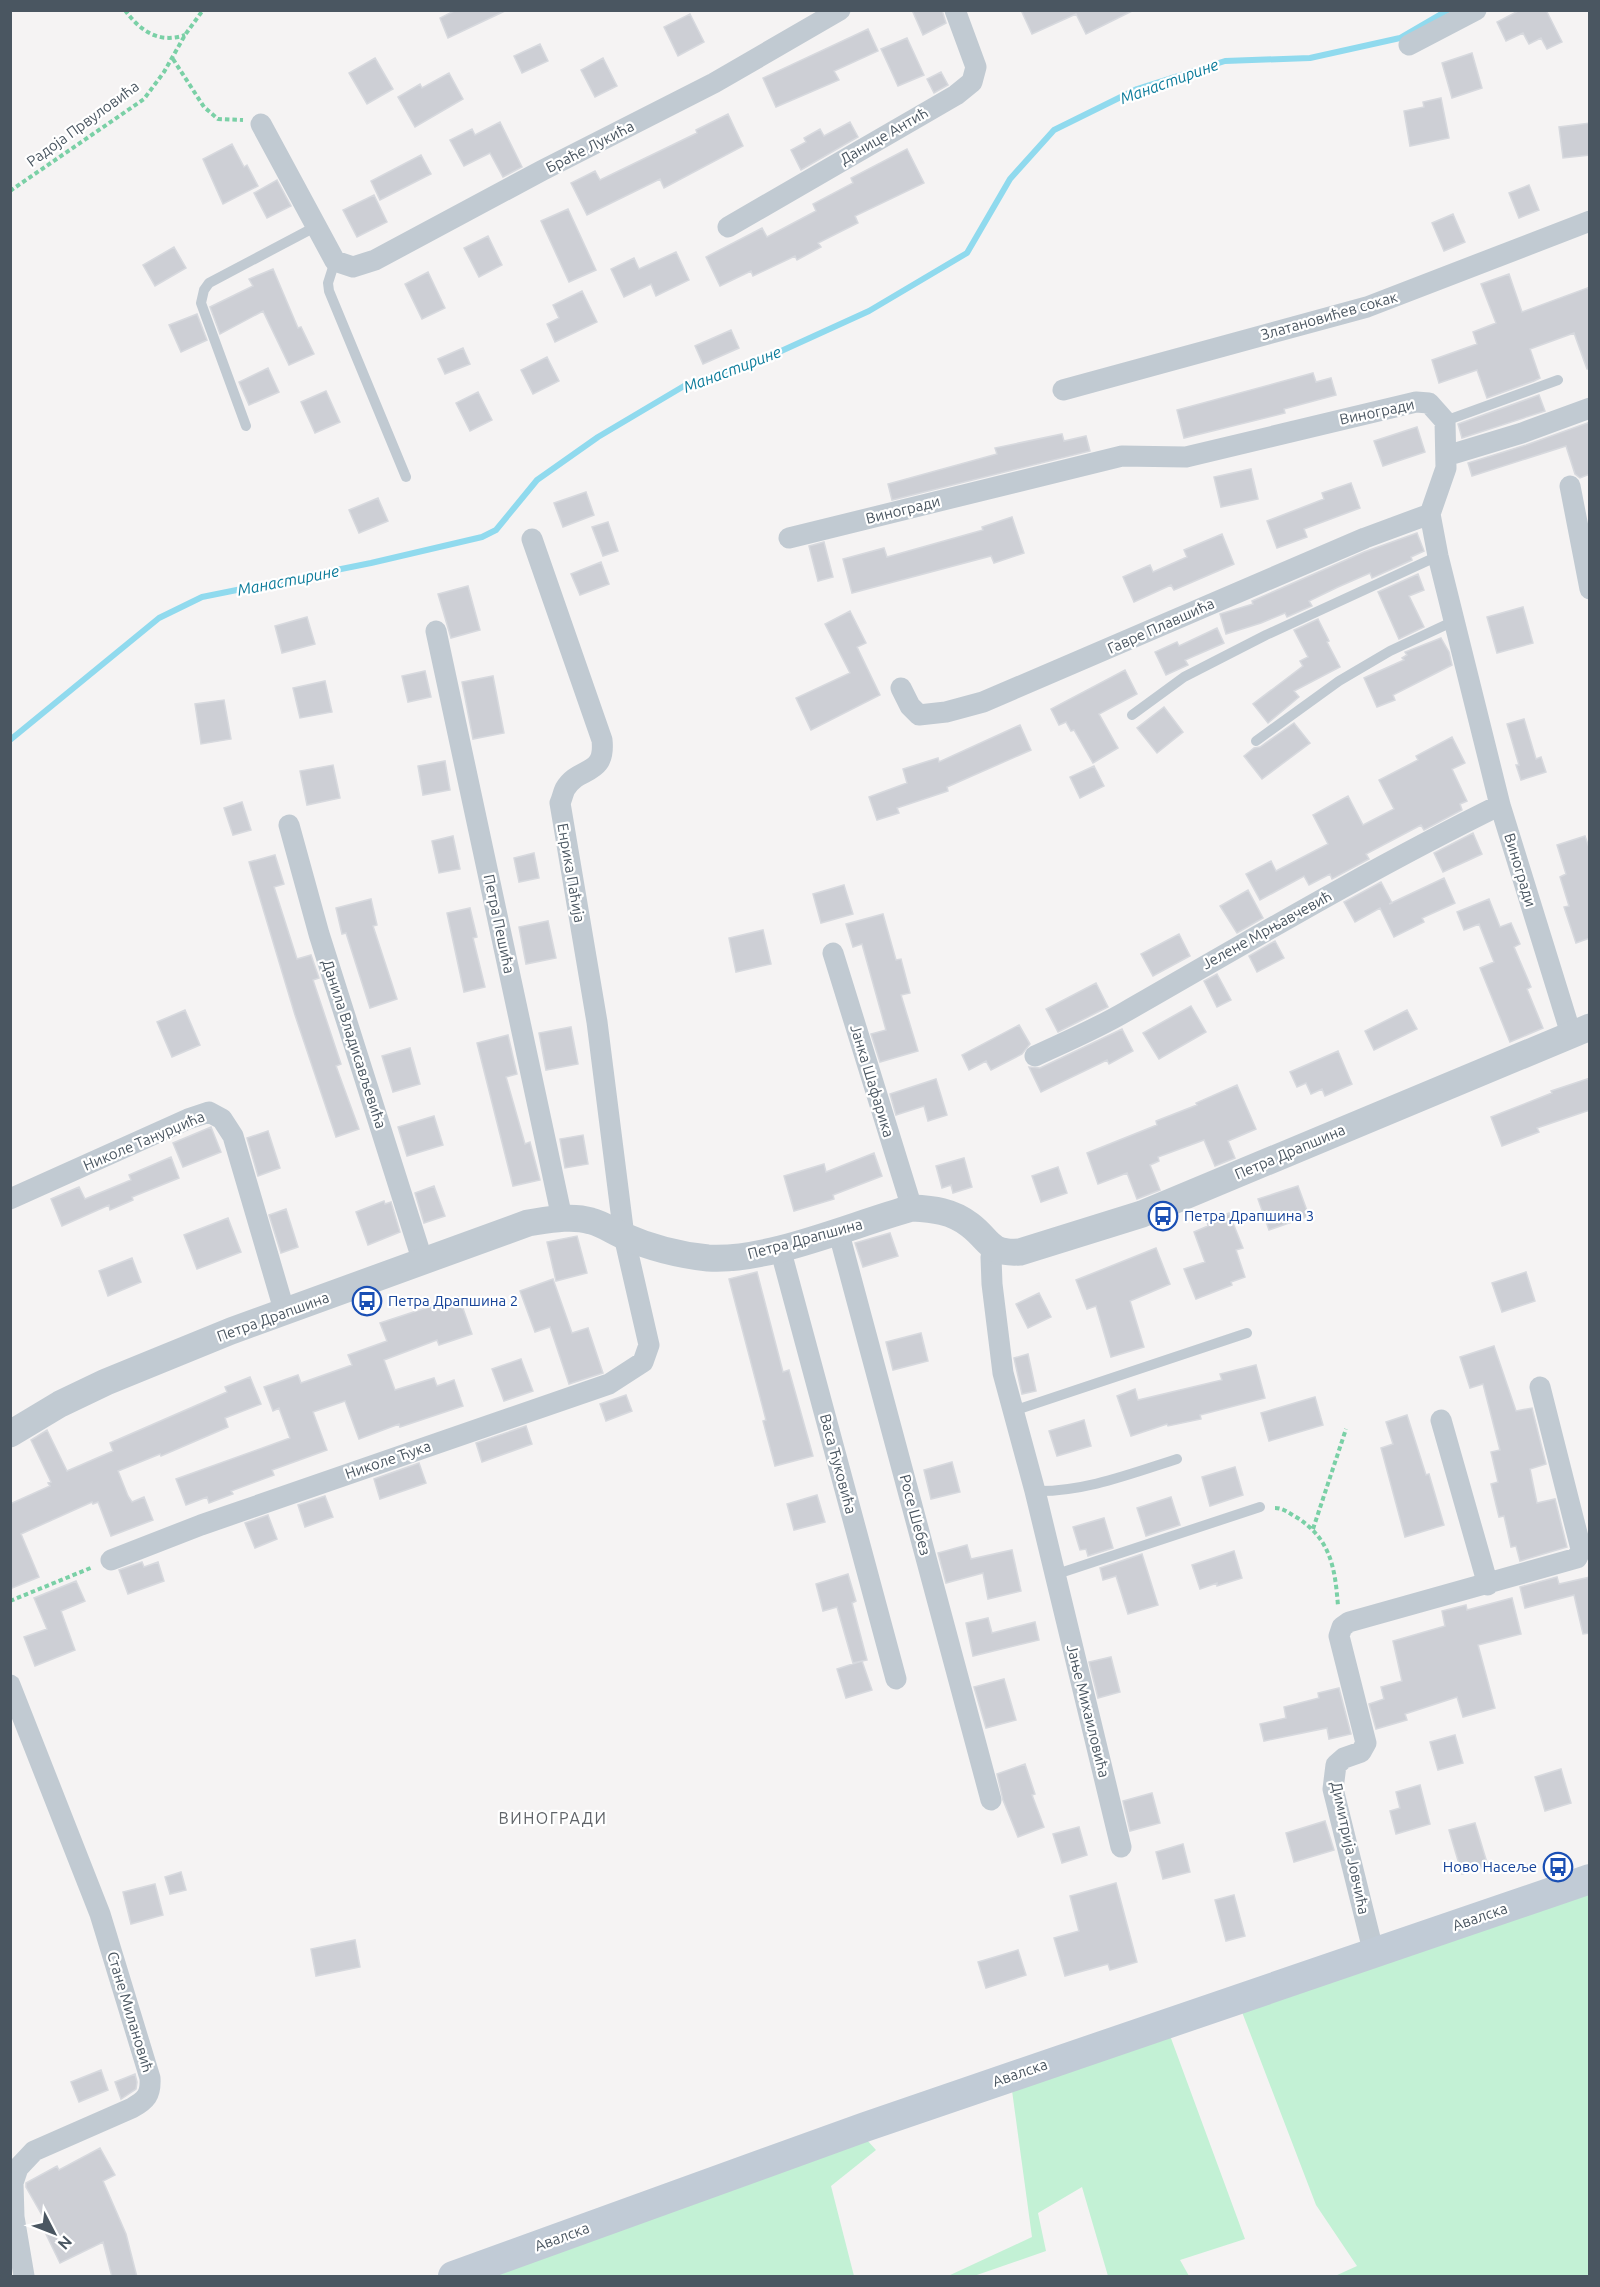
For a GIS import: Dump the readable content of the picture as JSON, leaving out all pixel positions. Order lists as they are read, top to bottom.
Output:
{
  "streets": {
    "main road": ["Авалска"],
    "street": [
      "Данице Антић",
      "Браће Лукића",
      "Златановићев сокак",
      "Виногради",
      "Гавре Плавшића",
      "Енрика Паћија",
      "Петра Пешића",
      "Јелене Мрњавчевић",
      "Данила Владисављевића",
      "Јанка Шафарика",
      "Николе Танурџића",
      "Петра Драпшина",
      "Николе Ћука",
      "Васа Ћуковића",
      "Росе Шебез",
      "Јање Михаиловића",
      "Димитрија Јовчића",
      "Стане Милановић"
    ],
    "path": ["Радоја Првуловића"]
  },
  "crossings": [
    ["Виногради", "Гавре Плавшића"],
    ["Виногради", "Јелене Мрњавчевић"],
    ["Виногради", "Петра Драпшина"],
    ["Енрика Паћија", "Петра Драпшина"],
    ["Енрика Паћија", "Николе Ћука"],
    ["Петра Пешића", "Петра Драпшина"],
    ["Данила Владисављевића", "Петра Драпшина"],
    ["Јанка Шафарика", "Петра Драпшина"],
    ["Николе Танурџића", "Петра Драпшина"],
    ["Петра Драпшина", "Николе Ћука"],
    ["Петра Драпшина", "Васа Ћуковића"],
    ["Петра Драпшина", "Росе Шебез"],
    ["Петра Драпшина", "Јање Михаиловића"],
    ["Димитрија Јовчића", "Авалска"]
  ],
  "districts": ["ВИНОГРАДИ"],
  "water": ["Манастирине"],
  "places": {
    "bus stop": ["Петра Драпшина 3", "Петра Драпшина 2", "Ново Насеље"]
  },
  "north": "bottom right"
}
